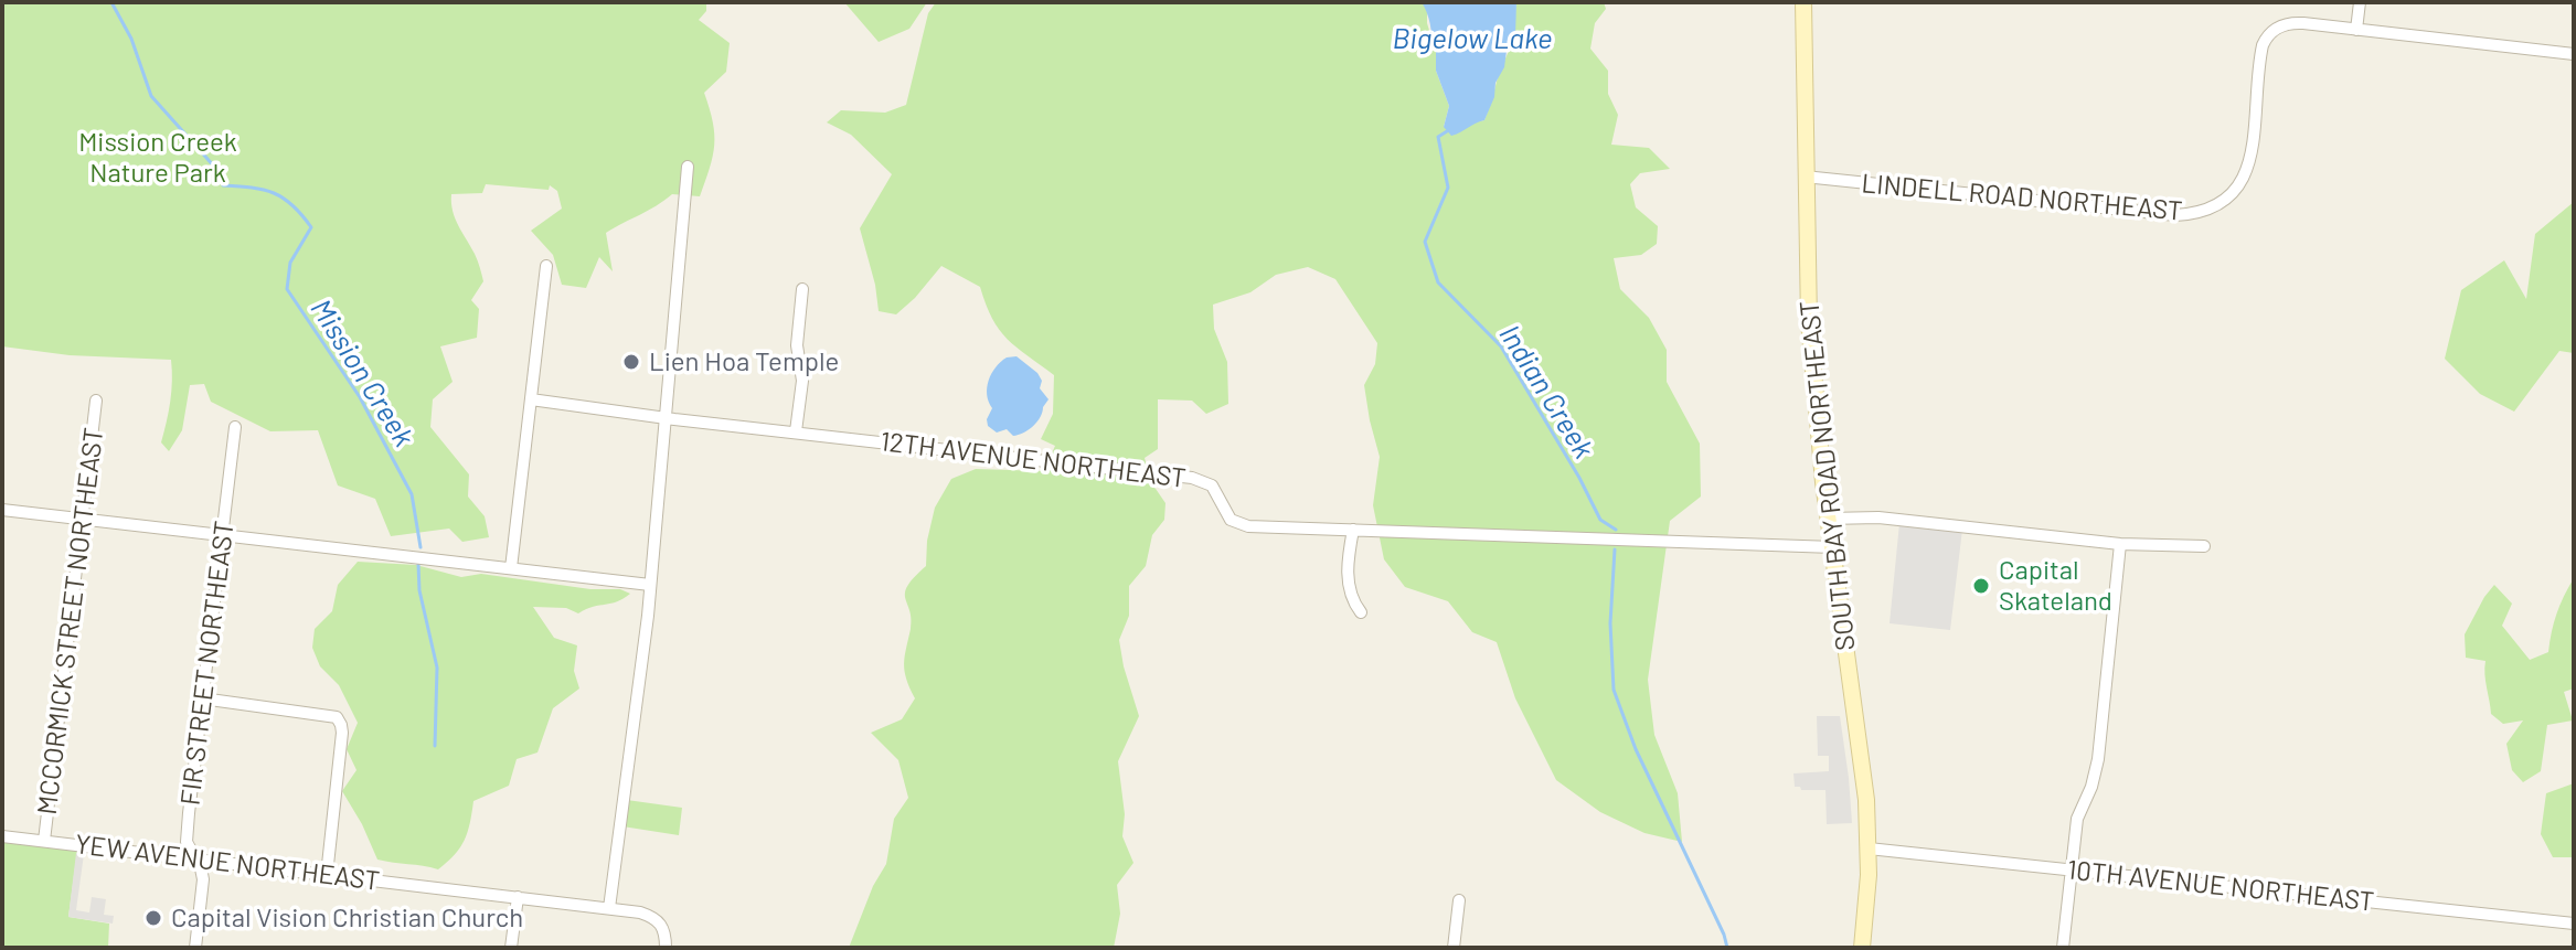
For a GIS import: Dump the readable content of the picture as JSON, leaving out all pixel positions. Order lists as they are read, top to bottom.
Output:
{
  "streets": {
    "street": [
      "LINDELL ROAD NORTHEAST",
      "12TH AVENUE NORTHEAST",
      "SOUTH BAY ROAD NORTHEAST",
      "MCCORMICK STREET NORTHEAST",
      "FIR STREET NORTHEAST",
      "YEW AVENUE NORTHEAST",
      "10TH AVENUE NORTHEAST"
    ]
  },
  "crossings": [
    ["LINDELL ROAD NORTHEAST", "SOUTH BAY ROAD NORTHEAST"],
    ["12TH AVENUE NORTHEAST", "SOUTH BAY ROAD NORTHEAST"],
    ["SOUTH BAY ROAD NORTHEAST", "10TH AVENUE NORTHEAST"],
    ["MCCORMICK STREET NORTHEAST", "YEW AVENUE NORTHEAST"],
    ["FIR STREET NORTHEAST", "YEW AVENUE NORTHEAST"]
  ],
  "water": ["Bigelow Lake", "Mission Creek", "Indian Creek"],
  "parks": ["Mission Creek Nature Park"],
  "places": ["Lien Hoa Temple", "Capital Skateland", "Capital Vision Christian Church"]
}
